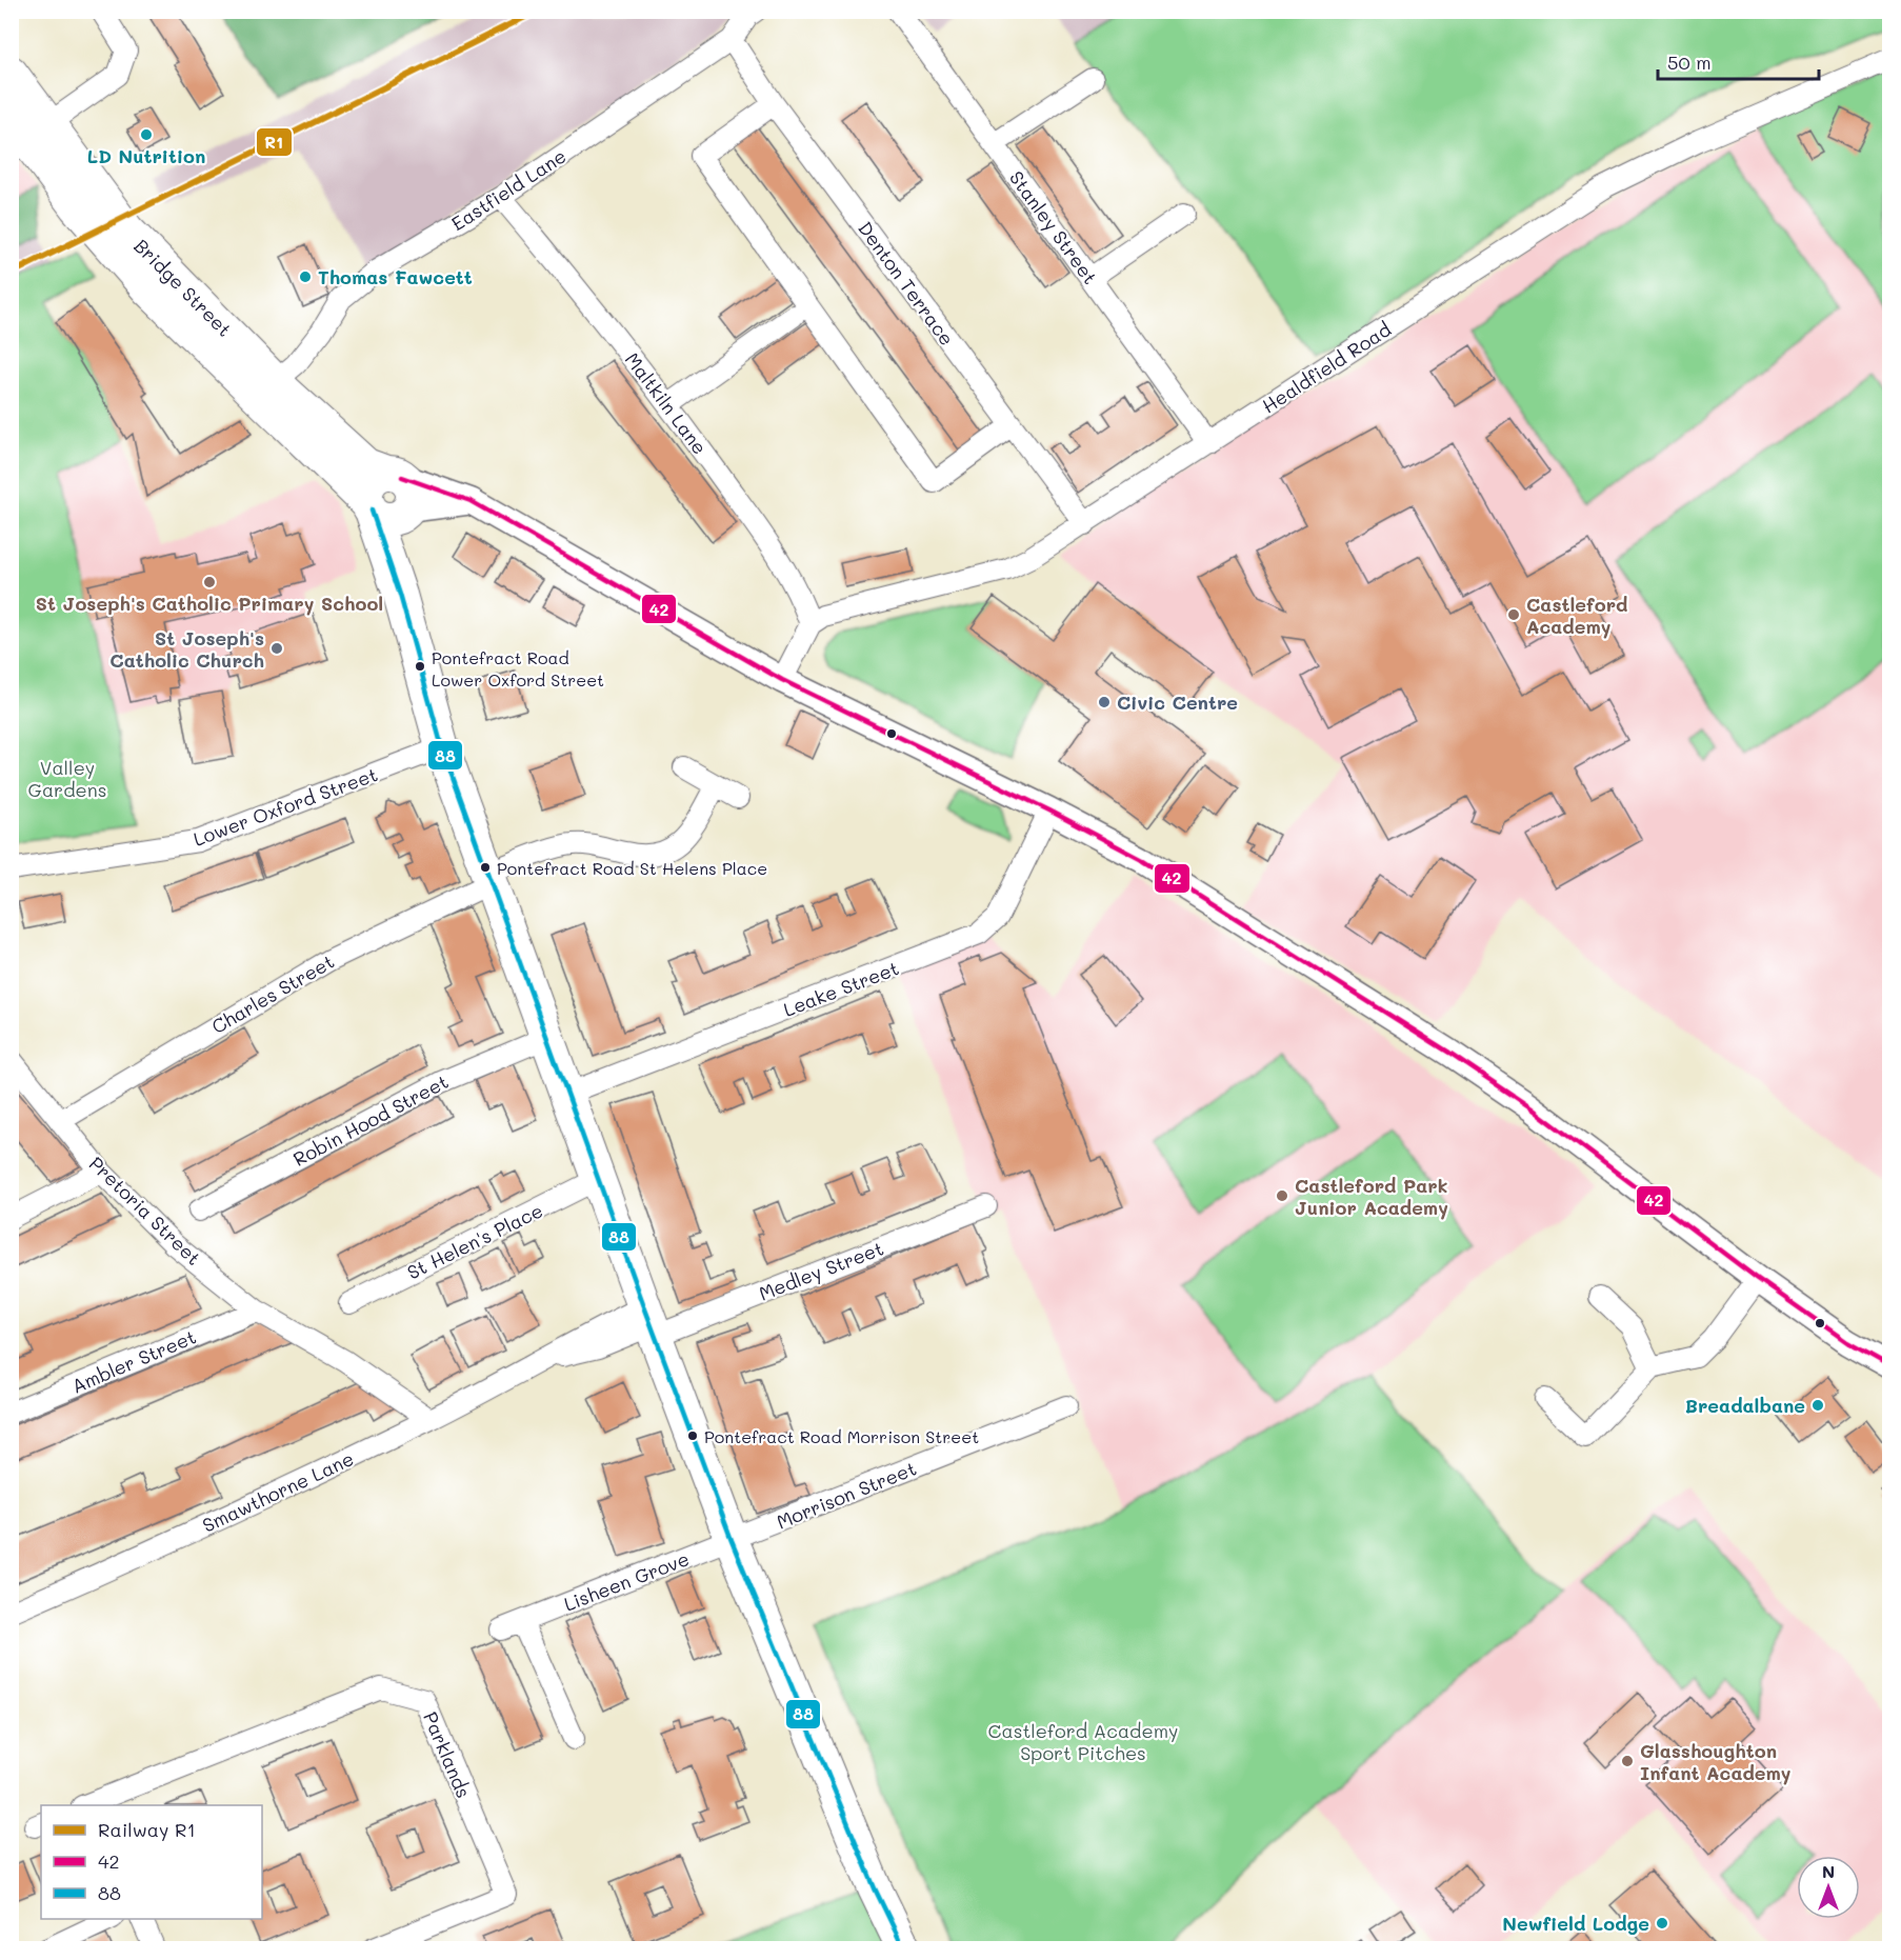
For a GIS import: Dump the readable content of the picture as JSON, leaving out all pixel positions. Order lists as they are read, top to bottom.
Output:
{
  "streets": {
    "main road": ["Bridge Street"],
    "street": [
      "Eastfield Lane",
      "Stanley Street",
      "Denton Terrace",
      "Healdfield Road",
      "Maltkiln Lane",
      "Lower Oxford Street",
      "Leake Street",
      "Charles Street",
      "Robin Hood Street",
      "Pretoria Street",
      "St Helen's Place",
      "Medley Street",
      "Ambler Street",
      "Smawthorne Lane",
      "Morrison Street",
      "Lisheen Grove",
      "Parklands"
    ]
  },
  "crossings": [
    ["Eastfield Lane", "Denton Terrace"],
    ["Eastfield Lane", "Bridge Street"],
    ["Eastfield Lane", "Maltkiln Lane"],
    ["Stanley Street", "Healdfield Road"],
    ["Denton Terrace", "Healdfield Road"],
    ["Healdfield Road", "Maltkiln Lane"],
    ["Charles Street", "Pretoria Street"],
    ["Pretoria Street", "Ambler Street"],
    ["Pretoria Street", "Smawthorne Lane"],
    ["Medley Street", "Smawthorne Lane"],
    ["Morrison Street", "Lisheen Grove"]
  ],
  "parks": ["Valley Gardens", "Castleford Academy Sport Pitches"],
  "places": [
    "LD Nutrition",
    "Thomas Fawcett",
    "St Joseph's Catholic Primary School",
    "Castleford Academy",
    "St Joseph's Catholic Church",
    "Pontefract Road Lower Oxford Street",
    "Civic Centre",
    "Pontefract Road St Helens Place",
    "Castleford Park Junior Academy",
    "Breadalbane",
    "Pontefract Road Morrison Street",
    "Glasshoughton Infant Academy",
    "Newfield Lodge"
  ],
  "lines": ["rail line R1", "transit line 42", "transit line 88"],
  "legend": ["Railway R1", "42", "88"],
  "scale_bar": "50 m",
  "north": "top"
}
